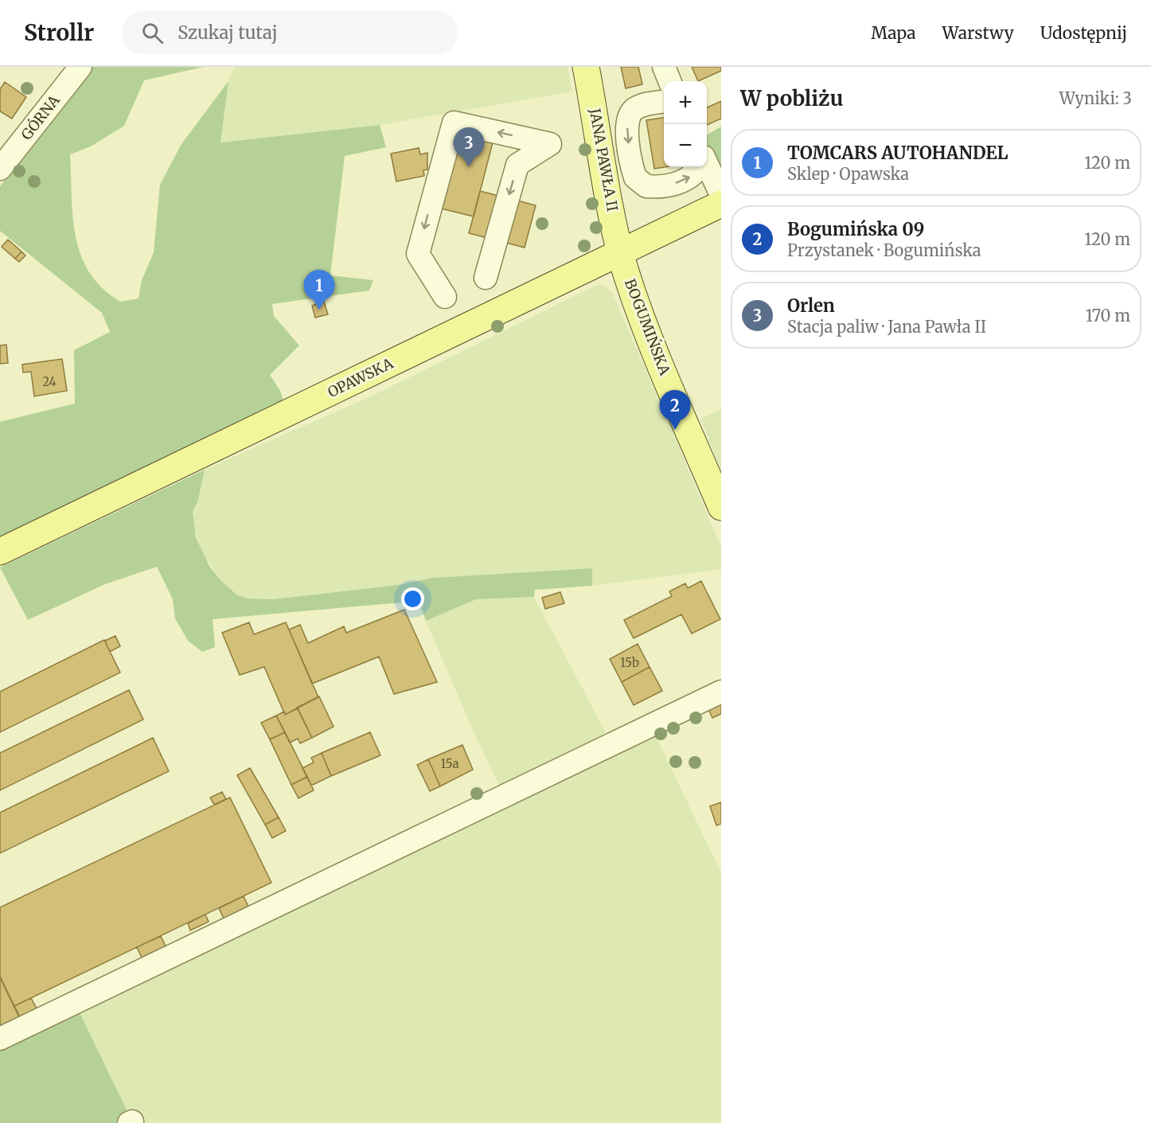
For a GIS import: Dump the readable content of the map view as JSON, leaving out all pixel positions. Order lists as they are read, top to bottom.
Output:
{
  "streets": {
    "main road": ["JANA PAWŁA II", "BOGUMIŃSKA", "OPAWSKA"],
    "street": ["GÓRNA"]
  },
  "crossings": [
    ["JANA PAWŁA II", "BOGUMIŃSKA"],
    ["JANA PAWŁA II", "OPAWSKA"],
    ["BOGUMIŃSKA", "OPAWSKA"]
  ],
  "house_numbers": ["24", "15b", "15a"],
  "page": {
    "header": "Strollr",
    "search": "Szukaj tutaj",
    "nav": ["Mapa", "Warstwy", "Udostępnij"],
    "heading": ["W pobliżu", "Wyniki: 3"],
    "map_buttons": ["+", "−"],
    "pins": ["3", "1", "2"],
    "list": [
      {
        "mark": "1",
        "name": "TOMCARS AUTOHANDEL",
        "note": "Sklep · Opawska",
        "value": "120 m"
      },
      {
        "mark": "2",
        "name": "Bogumińska 09",
        "note": "Przystanek · Bogumińska",
        "value": "120 m"
      },
      {
        "mark": "3",
        "name": "Orlen",
        "note": "Stacja paliw · Jana Pawła II",
        "value": "170 m"
      }
    ]
  }
}
